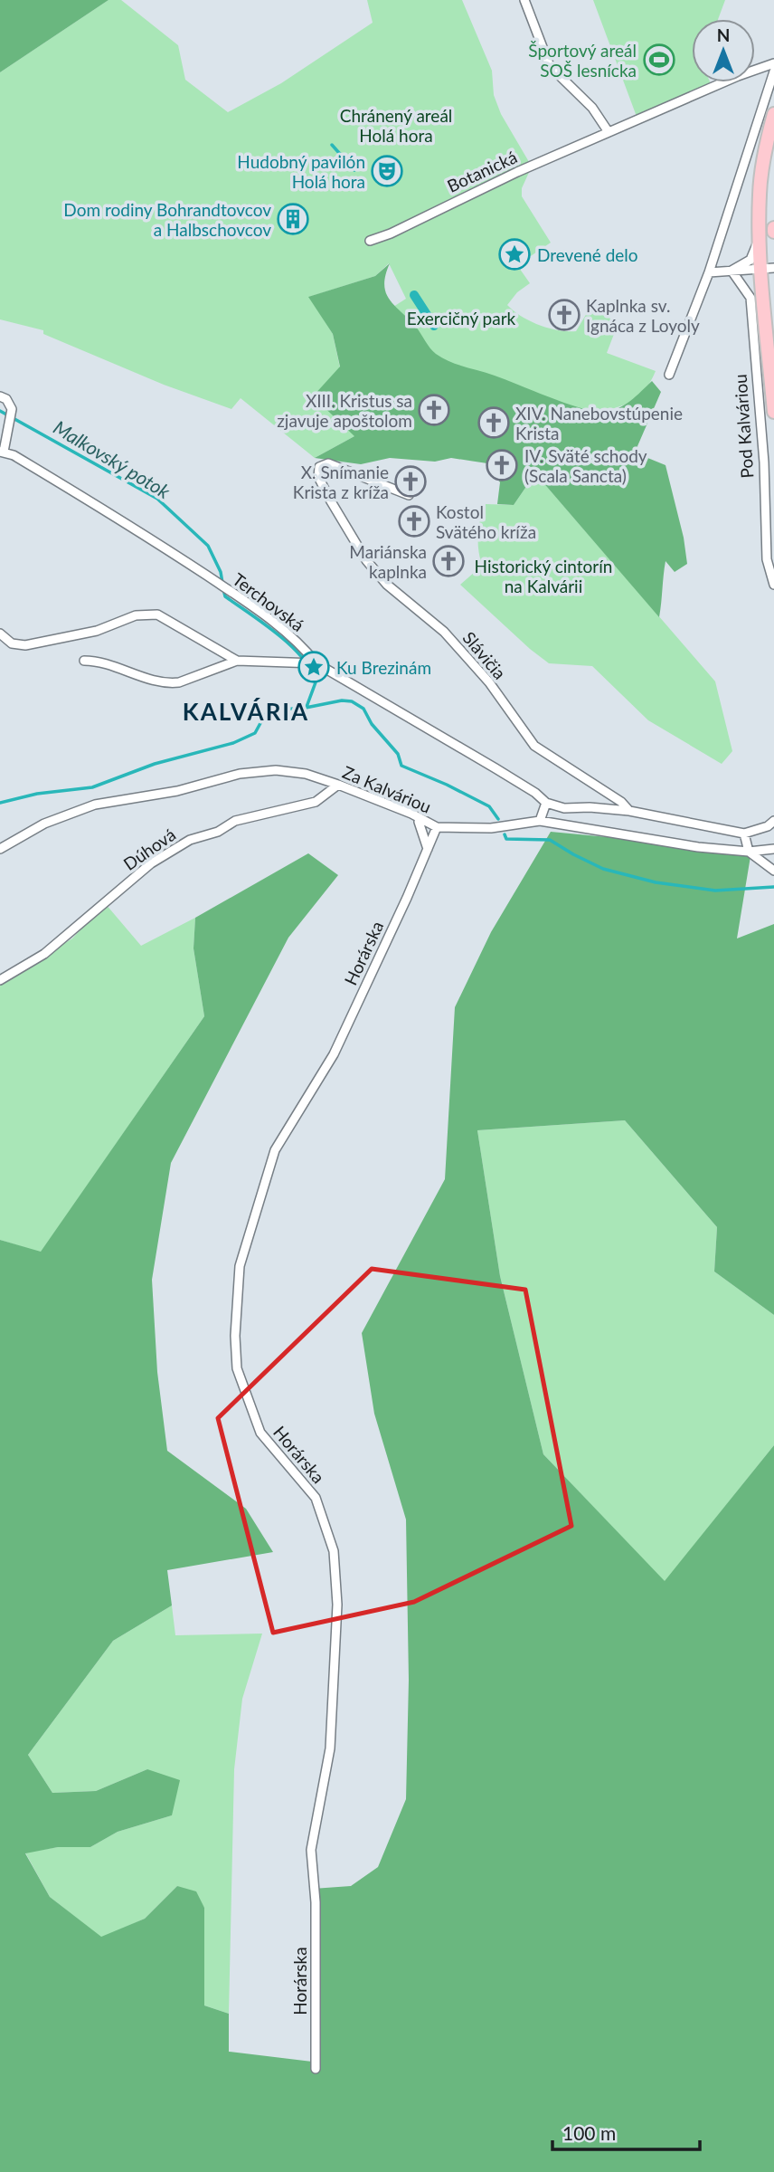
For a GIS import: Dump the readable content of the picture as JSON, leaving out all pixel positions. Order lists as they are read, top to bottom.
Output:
{
  "streets": {
    "main road": ["Pod Kalváriou"],
    "street": [
      "Botanická",
      "Terchovská",
      "Slávičia",
      "Za Kalváriou",
      "Dúhová",
      "Horárska"
    ]
  },
  "crossings": [
    ["Terchovská", "Slávičia"],
    ["Za Kalváriou", "Dúhová"],
    ["Za Kalváriou", "Horárska"]
  ],
  "districts": ["KALVÁRIA"],
  "water": ["Malkovský potok"],
  "parks": ["Chránený areál Holá hora", "Exercičný park", "Historický cintorín na Kalvárii"],
  "places": {
    "sports": ["Športový areál SOŠ lesnícka"],
    "theatre": ["Hudobný pavilón Holá hora"],
    "building": ["Dom rodiny Bohrandtovcov a Halbschovcov"],
    "place": ["Drevené delo", "Ku Brezinám"],
    "church": [
      "Kaplnka sv. Ignáca z Loyoly",
      "XIII. Kristus sa zjavuje apoštolom",
      "XIV. Nanebovstúpenie Krista",
      "IV. Sväté schody (Scala Sancta)",
      "X. Snímanie Krista z kríža",
      "Kostol Svätého kríža",
      "Mariánska kaplnka"
    ]
  },
  "scale_bar": "100 m",
  "north": "top"
}
